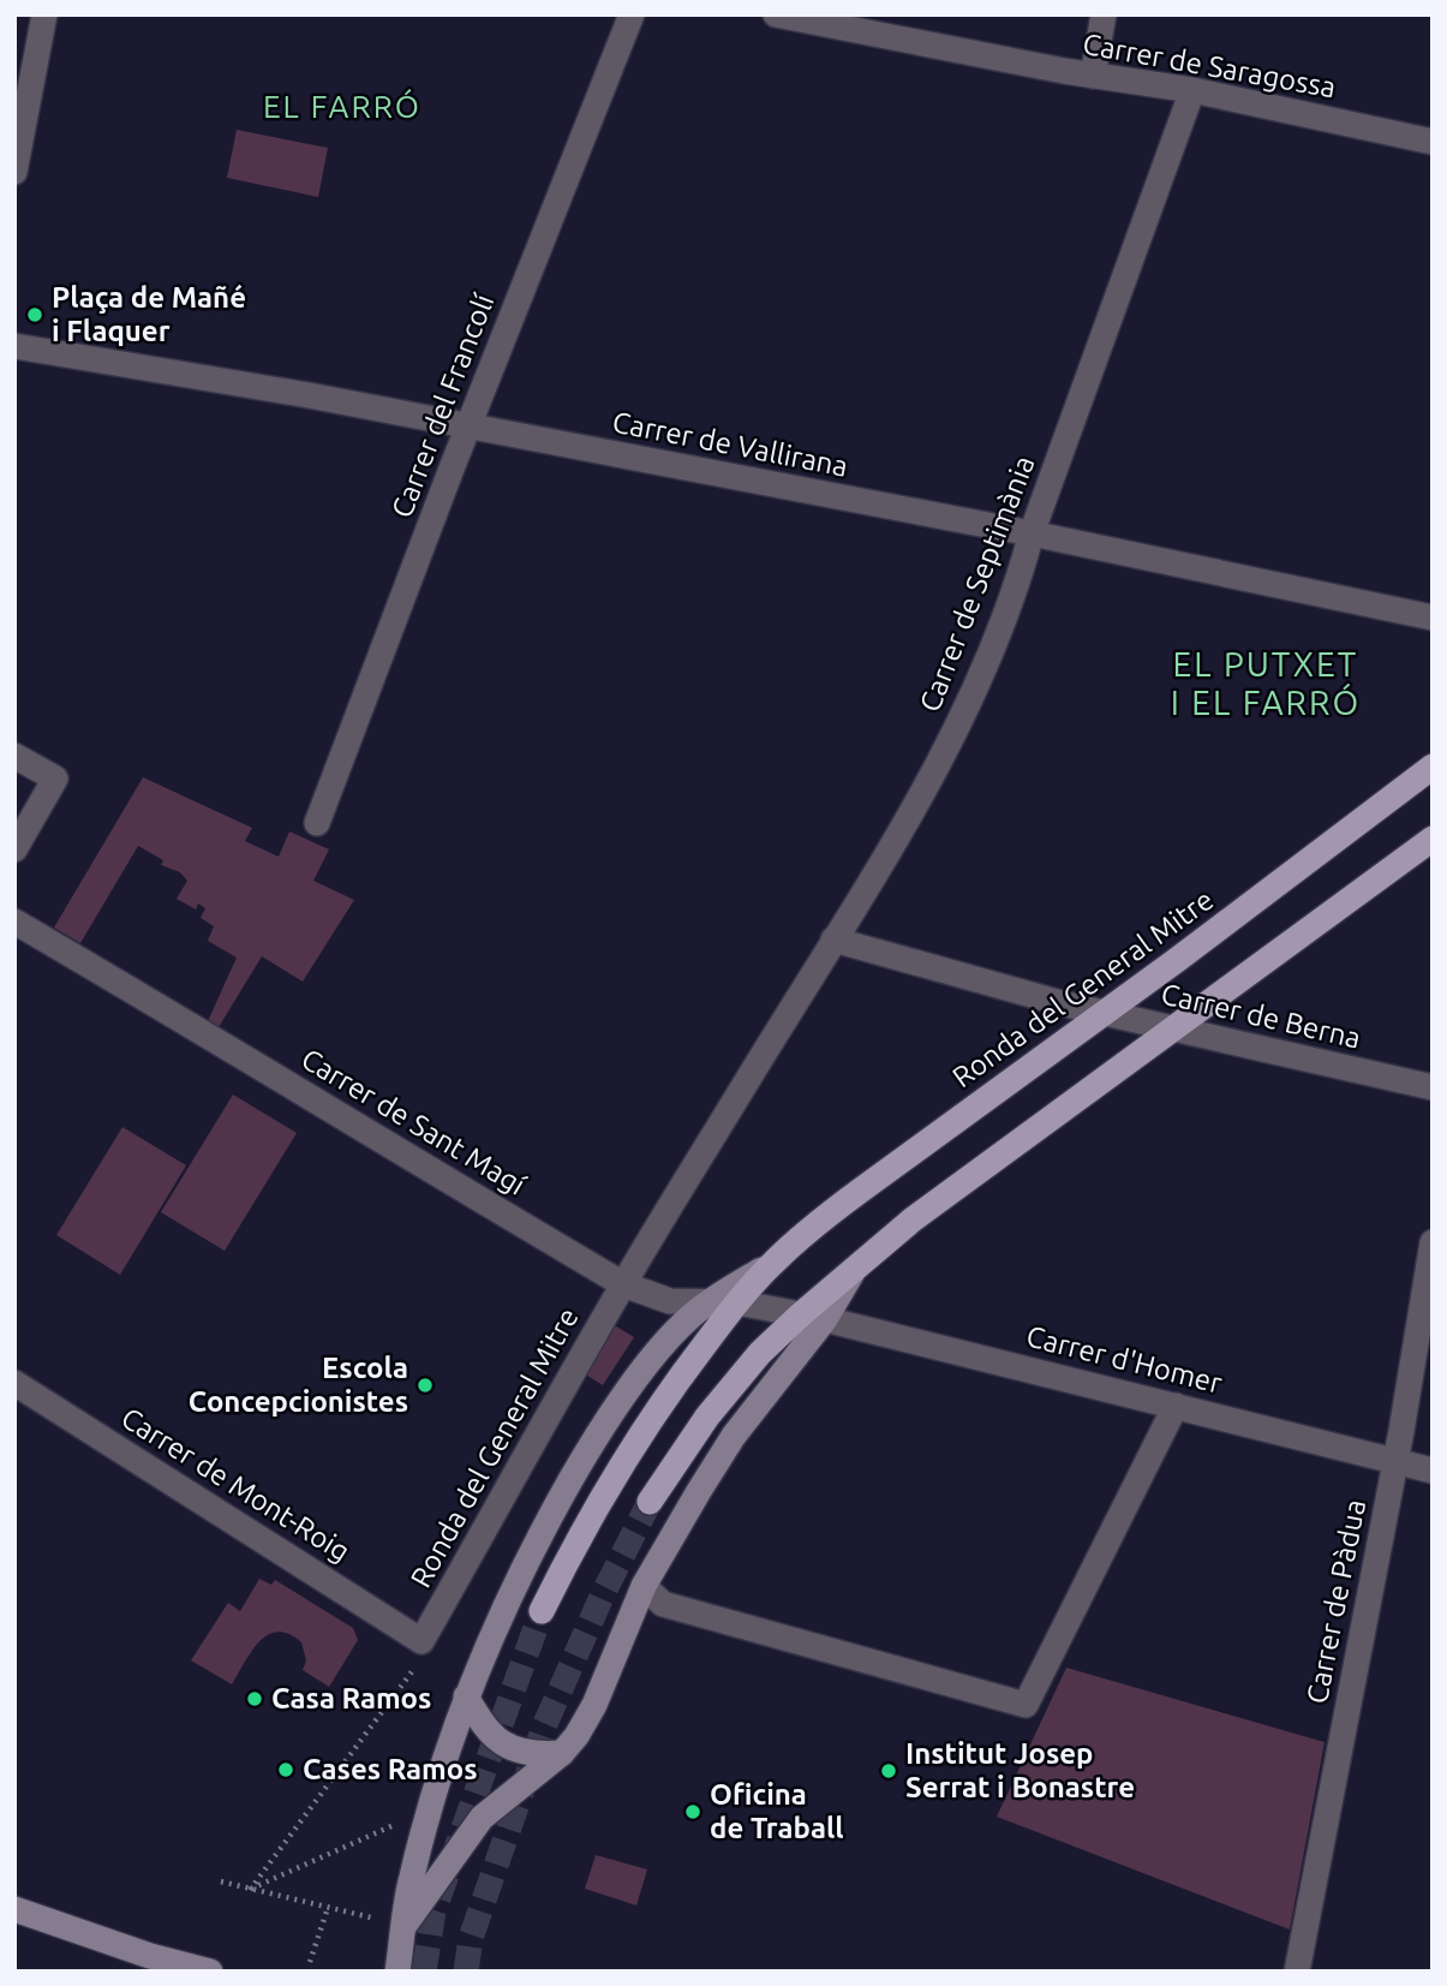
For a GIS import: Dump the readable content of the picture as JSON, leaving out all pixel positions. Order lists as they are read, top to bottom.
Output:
{
  "streets": {
    "main road": ["Ronda del General Mitre"],
    "street": [
      "Carrer de Saragossa",
      "Carrer del Francolí",
      "Carrer de Vallirana",
      "Carrer de Septimània",
      "Carrer de Berna",
      "Carrer de Sant Magí",
      "Carrer d'Homer",
      "Carrer de Mont-Roig",
      "Carrer de Pàdua"
    ]
  },
  "crossings": [
    ["Carrer de Saragossa", "Carrer de Septimània"],
    ["Carrer del Francolí", "Carrer de Vallirana"],
    ["Carrer de Vallirana", "Carrer de Septimània"],
    ["Carrer de Septimània", "Ronda del General Mitre"],
    ["Carrer de Septimània", "Carrer de Berna"],
    ["Carrer de Septimània", "Carrer de Sant Magí"],
    ["Ronda del General Mitre", "Carrer de Berna"],
    ["Ronda del General Mitre", "Carrer de Sant Magí"],
    ["Ronda del General Mitre", "Carrer d'Homer"],
    ["Ronda del General Mitre", "Carrer de Mont-Roig"],
    ["Carrer de Sant Magí", "Carrer d'Homer"],
    ["Carrer d'Homer", "Carrer de Pàdua"]
  ],
  "districts": ["EL FARRÓ", "EL PUTXET I EL FARRÓ"],
  "places": [
    "Plaça de Mañé i Flaquer",
    "Escola Concepcionistes",
    "Casa Ramos",
    "Cases Ramos",
    "Institut Josep Serrat i Bonastre",
    "Oficina de Traball"
  ]
}
